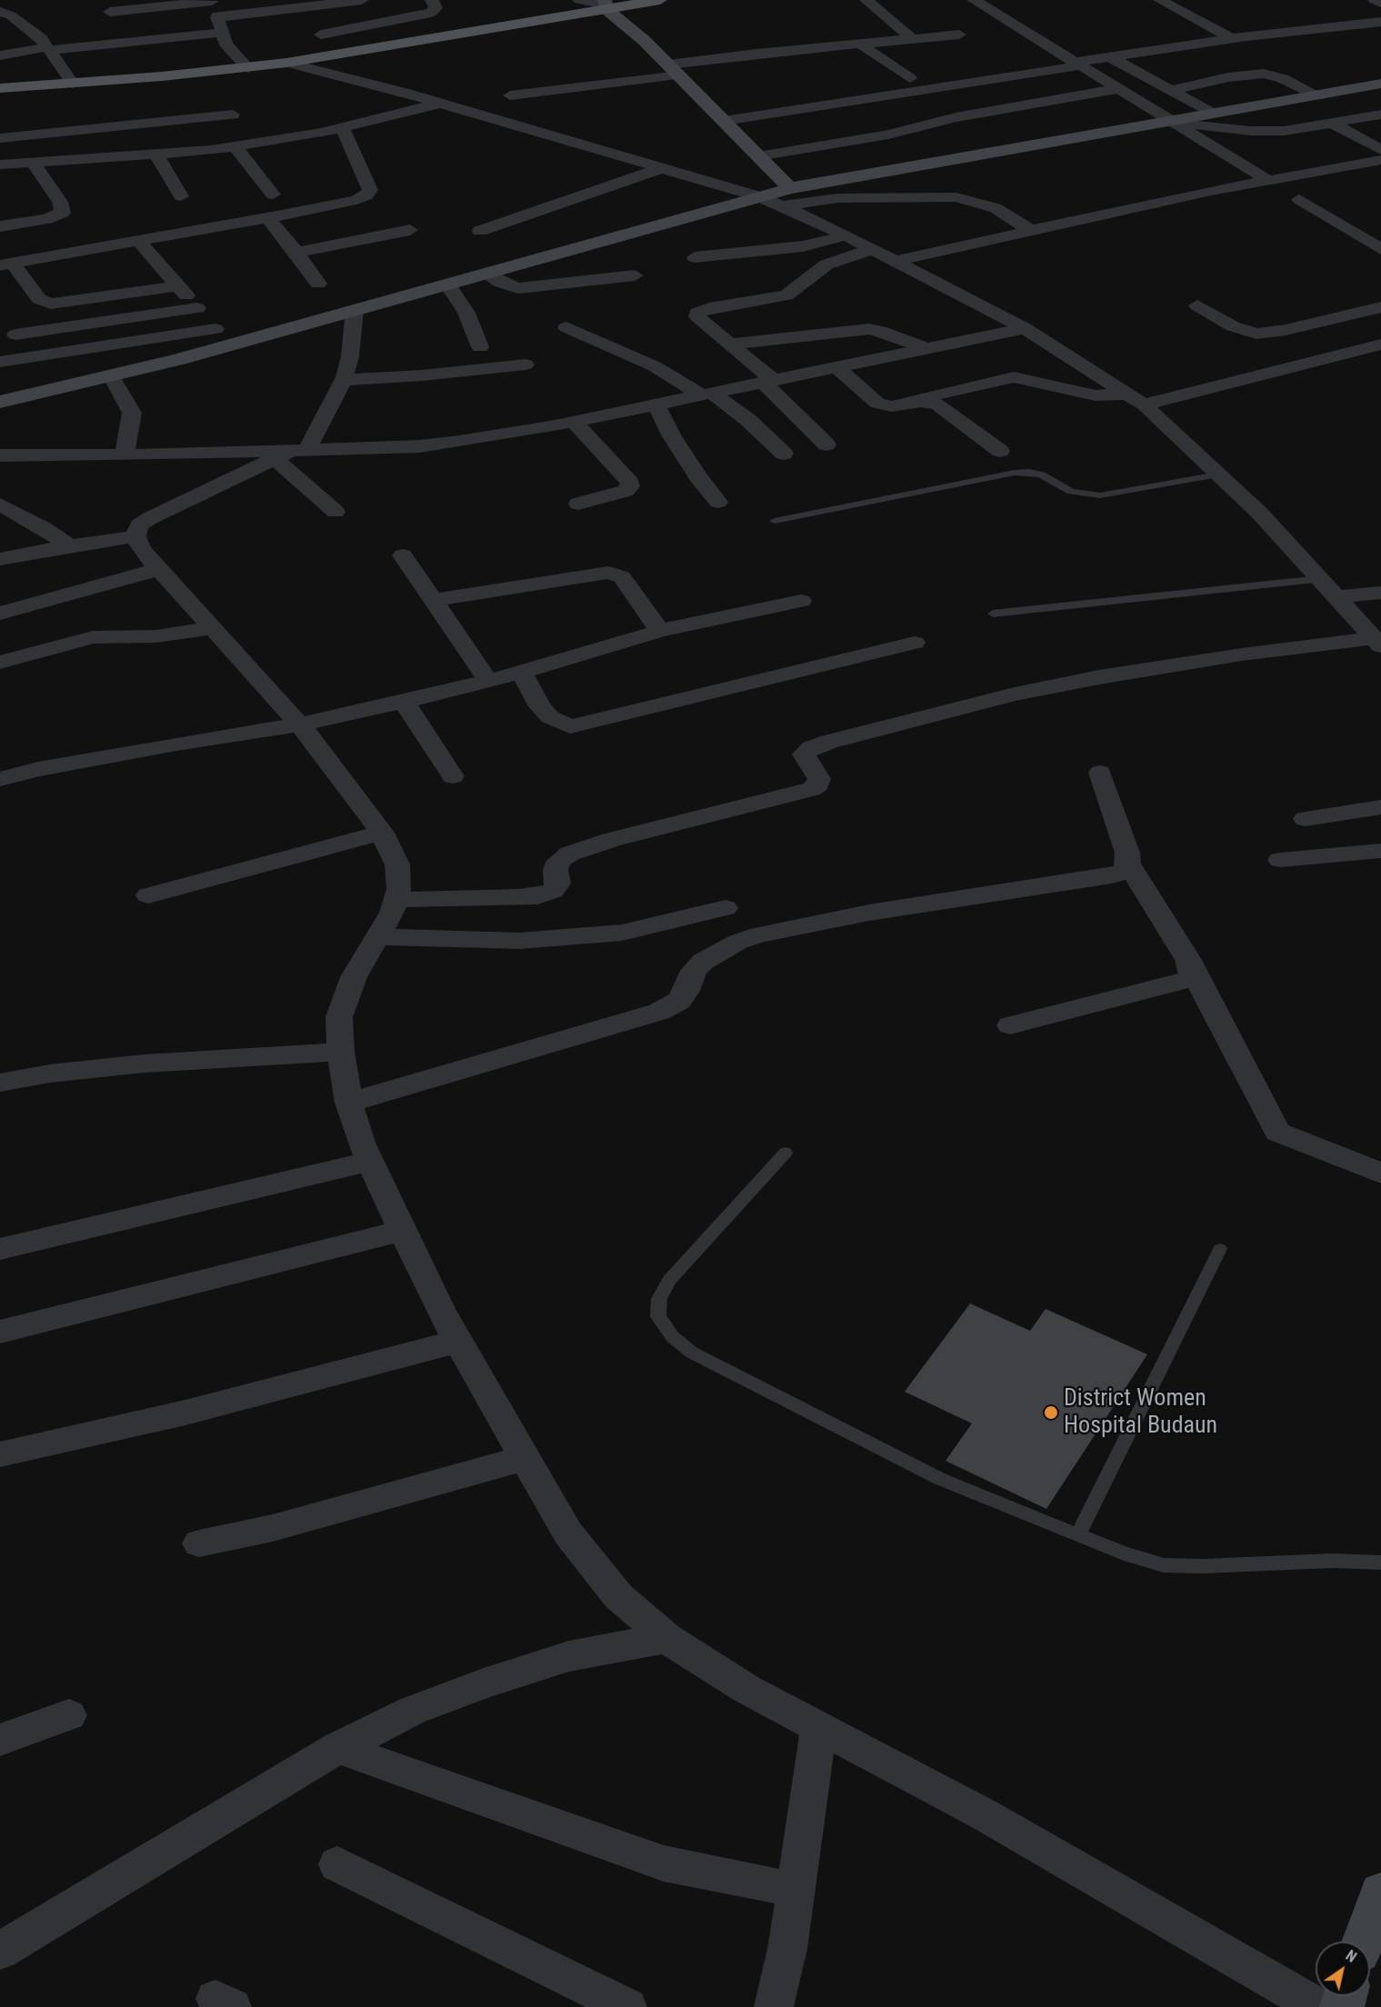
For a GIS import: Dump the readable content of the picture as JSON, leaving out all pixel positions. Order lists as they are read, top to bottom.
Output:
{
  "places": ["District Women Hospital Budaun"],
  "north": "top right"
}
